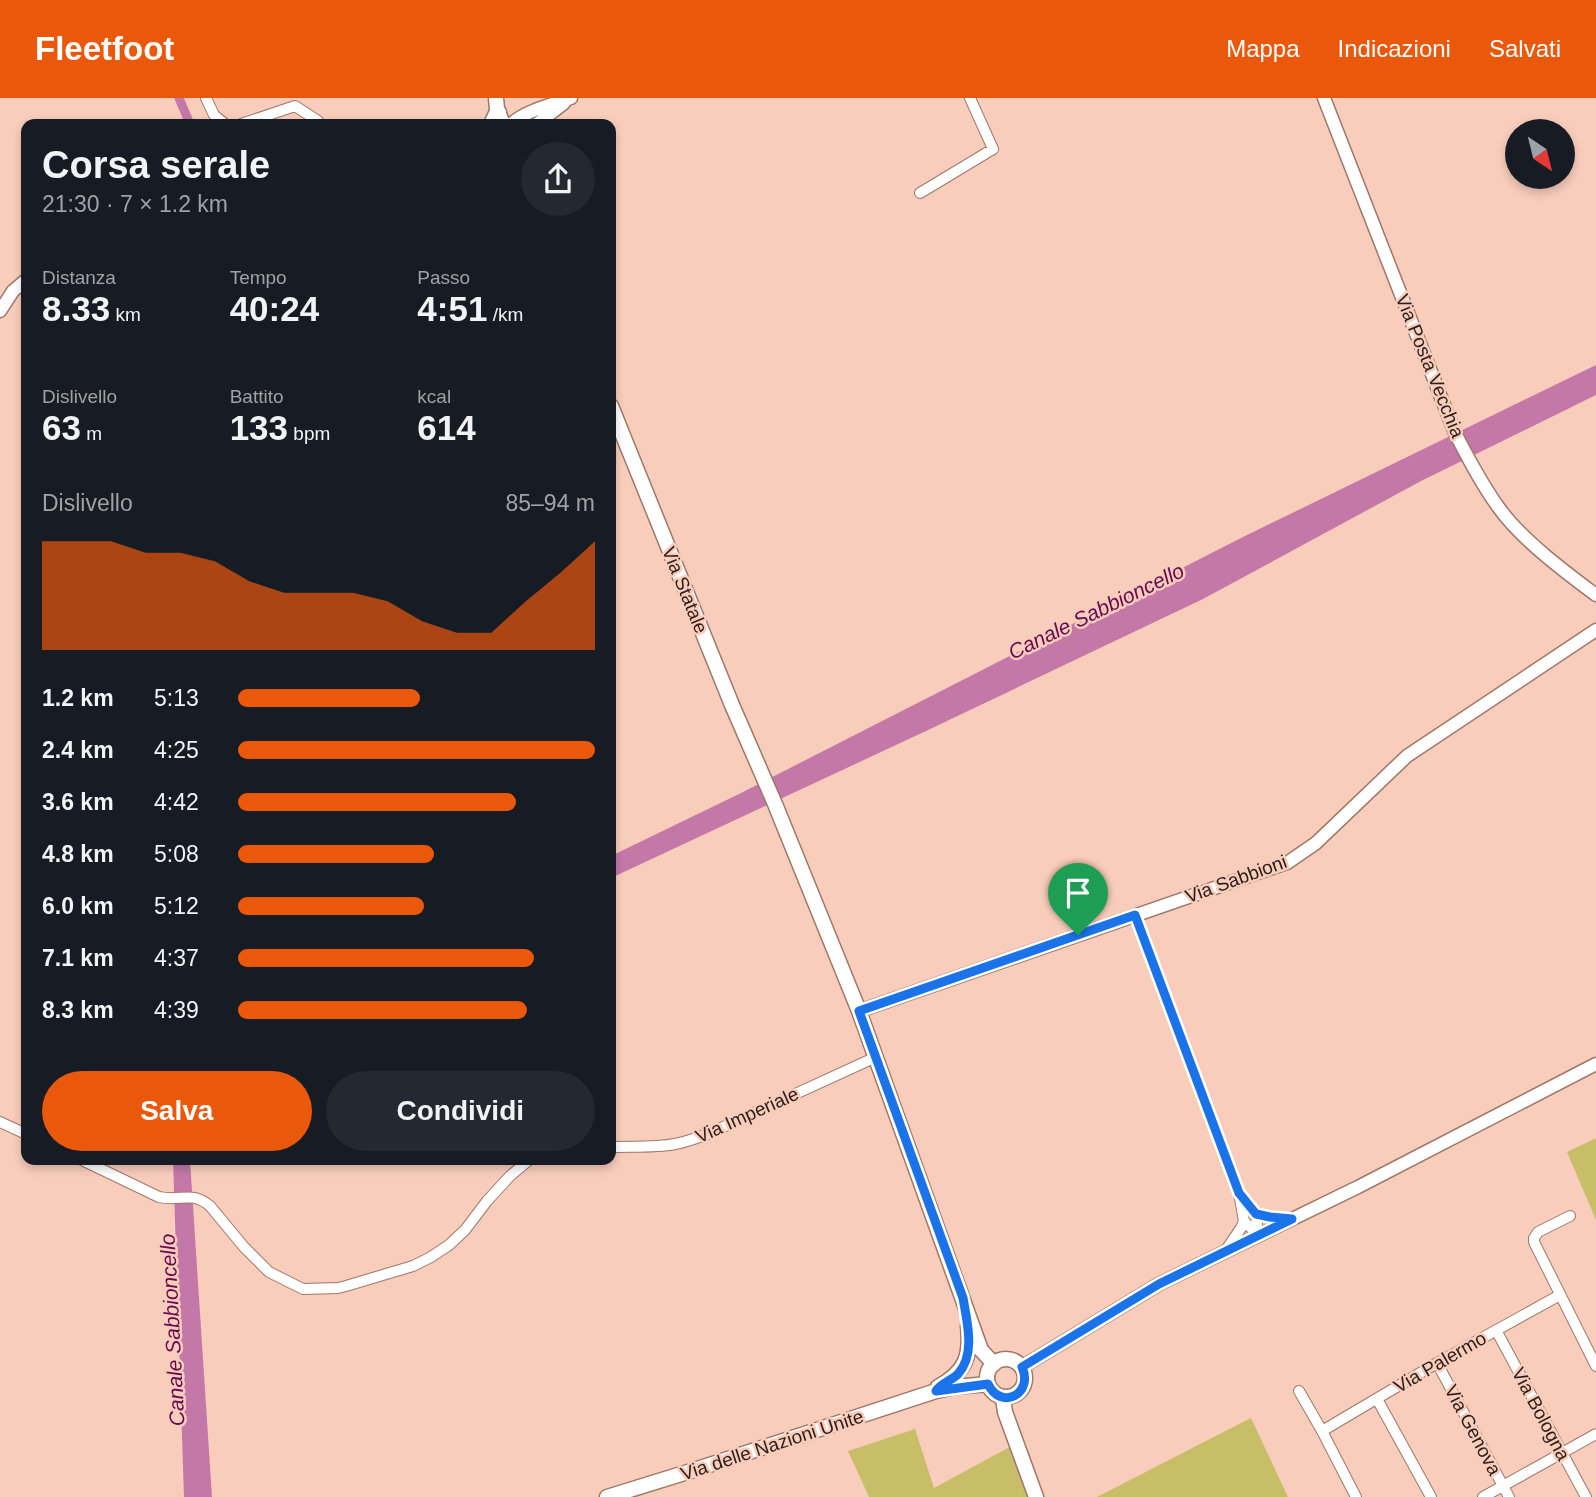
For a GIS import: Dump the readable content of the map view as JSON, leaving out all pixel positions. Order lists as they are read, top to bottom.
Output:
{
  "streets": {
    "main road": ["Via Statale", "Via delle Nazioni Unite"],
    "street": [
      "Via Posta Vecchia",
      "Via Sabbioni",
      "Via Imperiale",
      "Via Palermo",
      "Via Bologna",
      "Via Genova"
    ]
  },
  "crossings": [
    ["Via Statale", "Via Sabbioni"],
    ["Via Statale", "Via Imperiale"],
    ["Via Statale", "Via delle Nazioni Unite"],
    ["Via Palermo", "Via Bologna"],
    ["Via Palermo", "Via Genova"]
  ],
  "water": ["Canale Sabbioncello"],
  "north": "bottom right",
  "page": {
    "header": "Fleetfoot",
    "nav": ["Mappa", "Indicazioni", "Salvati"],
    "heading": ["Corsa serale", "21:30 · 7 × 1.2 km"],
    "stats": [
      ["Distanza", "8.33 km"],
      ["Tempo", "40:24"],
      ["Passo", "4:51 /km"],
      ["Dislivello", "63 m"],
      ["Battito", "133 bpm"],
      ["kcal", "614"]
    ],
    "chart": ["Dislivello", "85–94 m"],
    "list": [
      {
        "name": "1.2 km",
        "note": "5:13"
      },
      {
        "name": "2.4 km",
        "note": "4:25"
      },
      {
        "name": "3.6 km",
        "note": "4:42"
      },
      {
        "name": "4.8 km",
        "note": "5:08"
      },
      {
        "name": "6.0 km",
        "note": "5:12"
      },
      {
        "name": "7.1 km",
        "note": "4:37"
      },
      {
        "name": "8.3 km",
        "note": "4:39"
      }
    ],
    "buttons": ["Salva", "Condividi"]
  }
}
